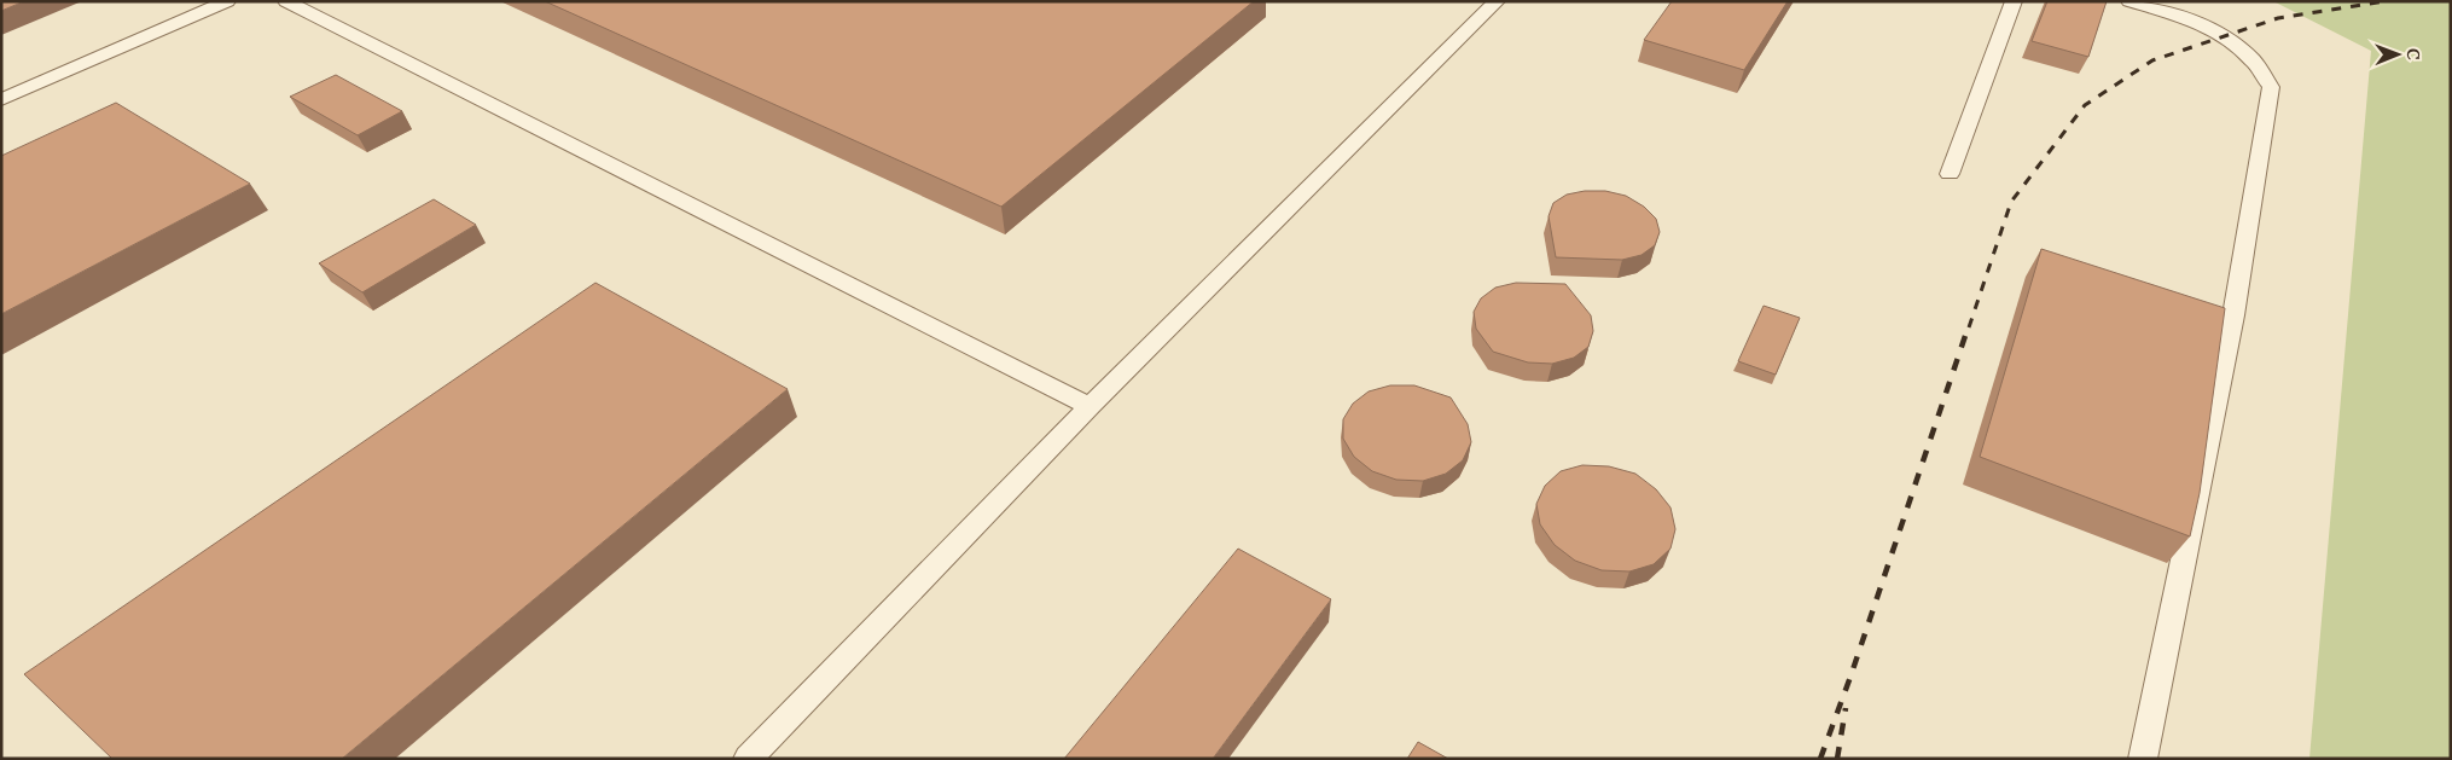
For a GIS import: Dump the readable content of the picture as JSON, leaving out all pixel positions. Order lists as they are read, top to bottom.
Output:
{
  "north": "right"
}
